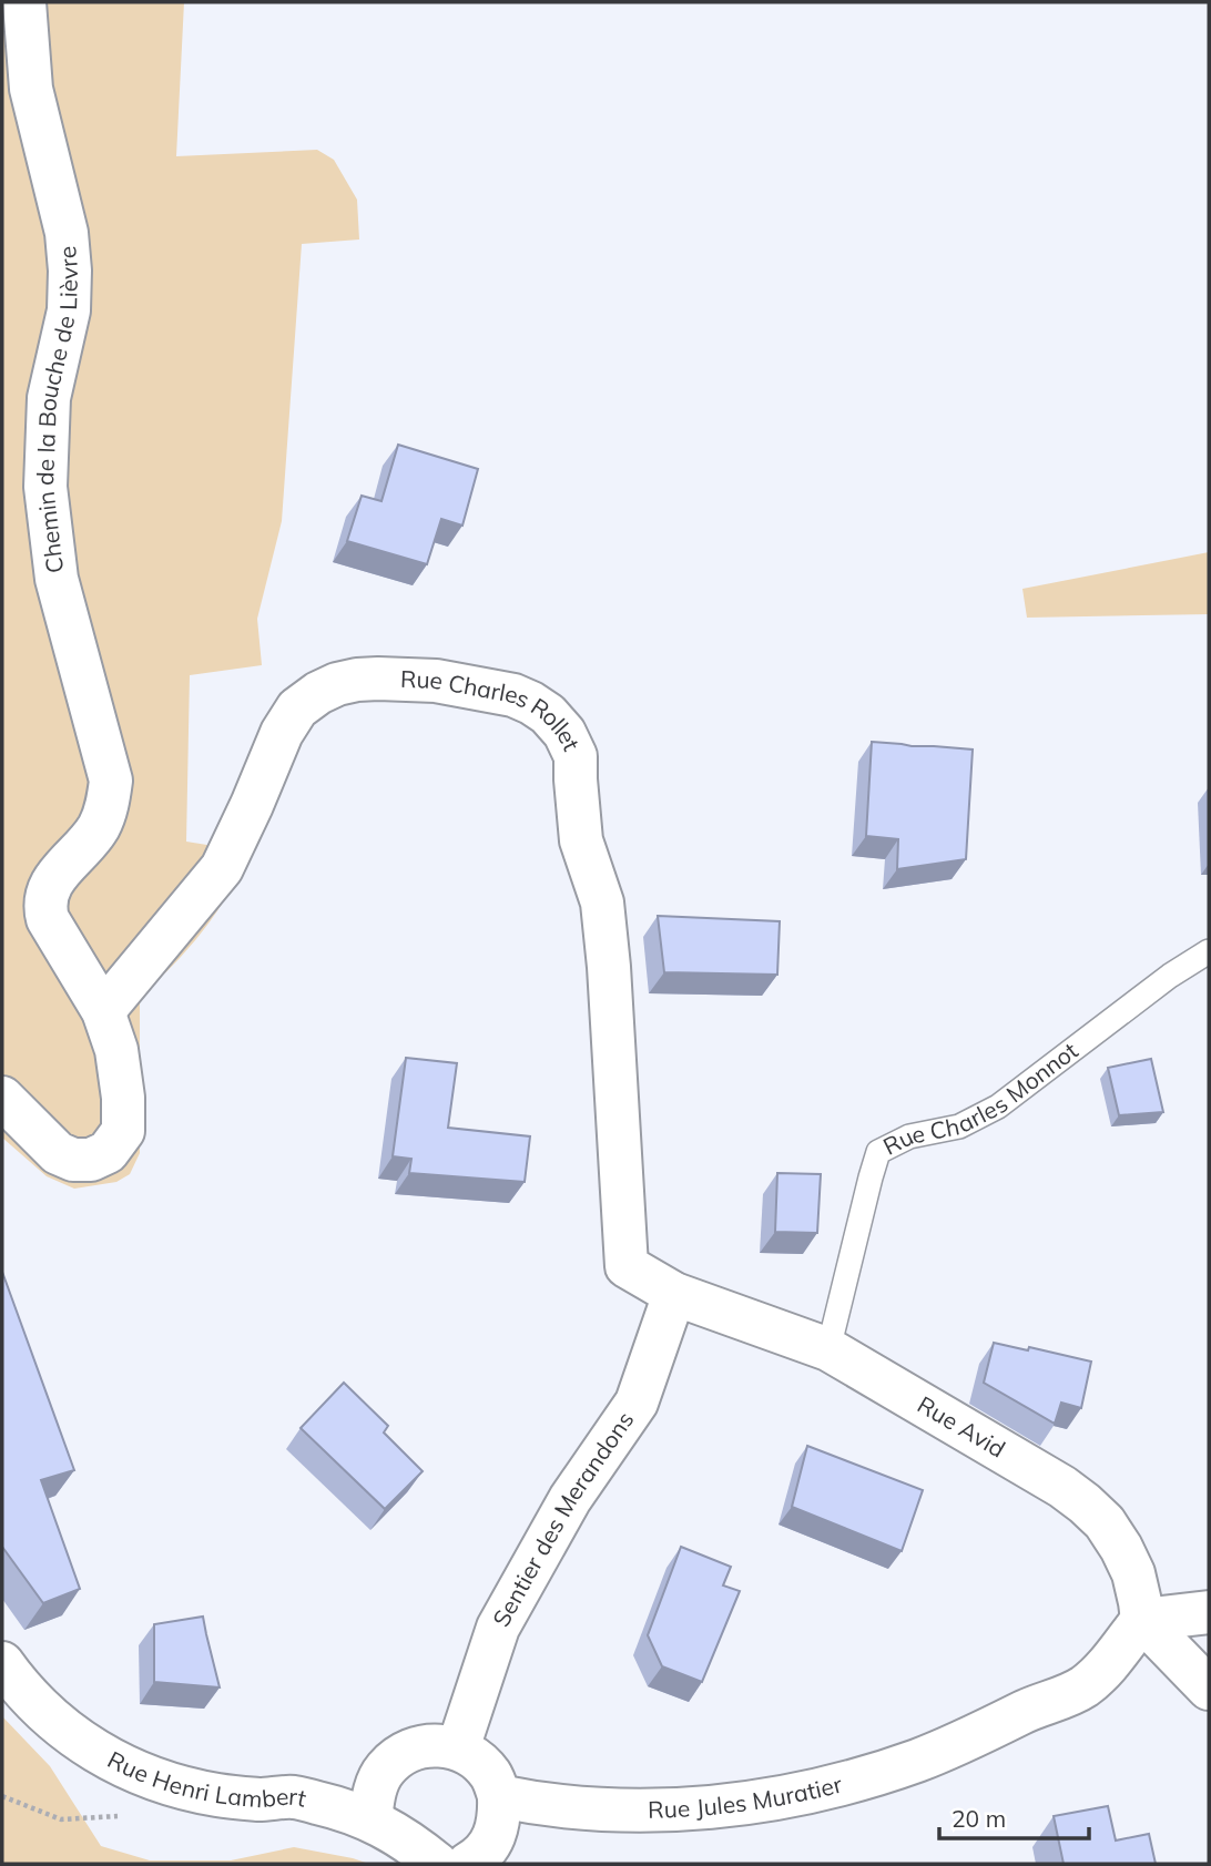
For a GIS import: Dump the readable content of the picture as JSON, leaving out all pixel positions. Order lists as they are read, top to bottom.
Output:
{
  "streets": {
    "street": [
      "Chemin de la Bouche de Lièvre",
      "Rue Charles Rollet",
      "Rue Avid",
      "Sentier des Merandons",
      "Rue Henri Lambert",
      "Rue Jules Muratier"
    ],
    "lane": ["Rue Charles Monnot"]
  },
  "crossings": [
    ["Chemin de la Bouche de Lièvre", "Rue Charles Rollet"],
    ["Rue Charles Rollet", "Rue Avid"],
    ["Rue Charles Monnot", "Rue Avid"],
    ["Rue Avid", "Sentier des Merandons"],
    ["Rue Avid", "Rue Jules Muratier"]
  ],
  "scale_bar": "20 m"
}
